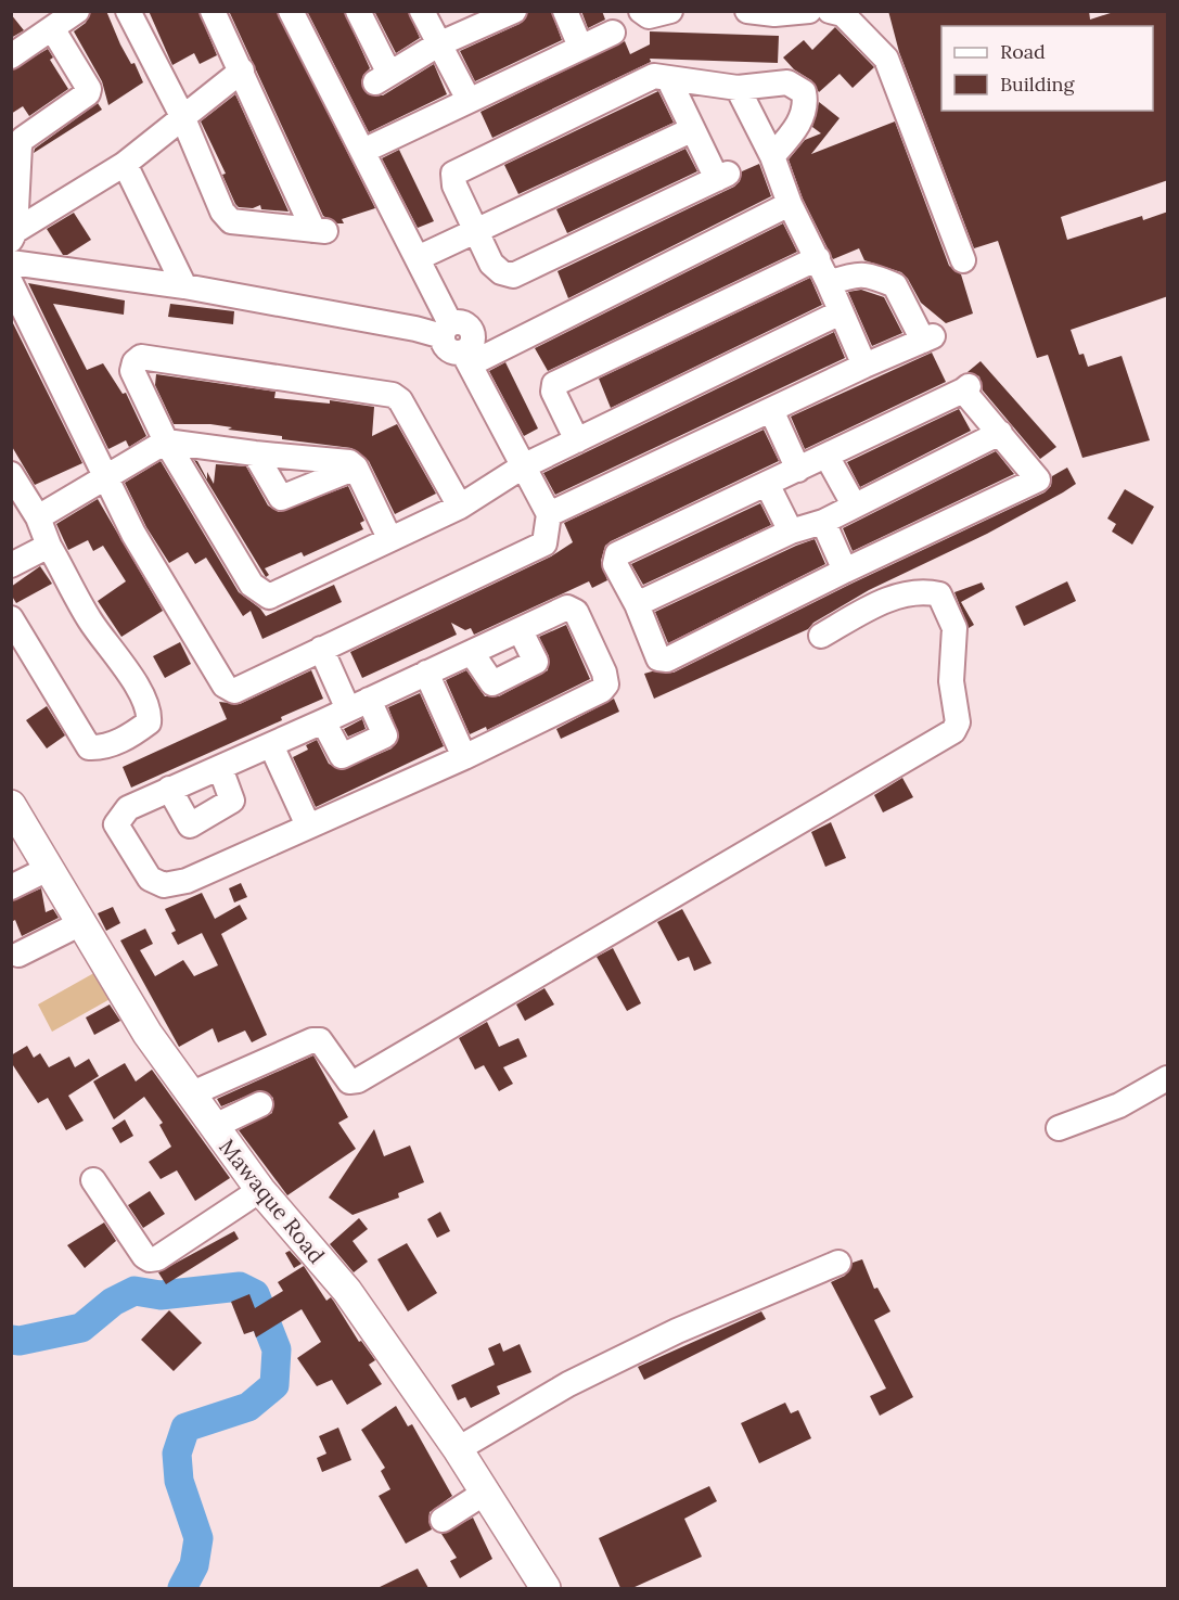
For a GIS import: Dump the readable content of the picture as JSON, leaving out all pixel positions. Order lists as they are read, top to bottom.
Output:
{
  "streets": {
    "main road": ["Mawaque Road"]
  },
  "legend": ["Road", "Building"]
}
